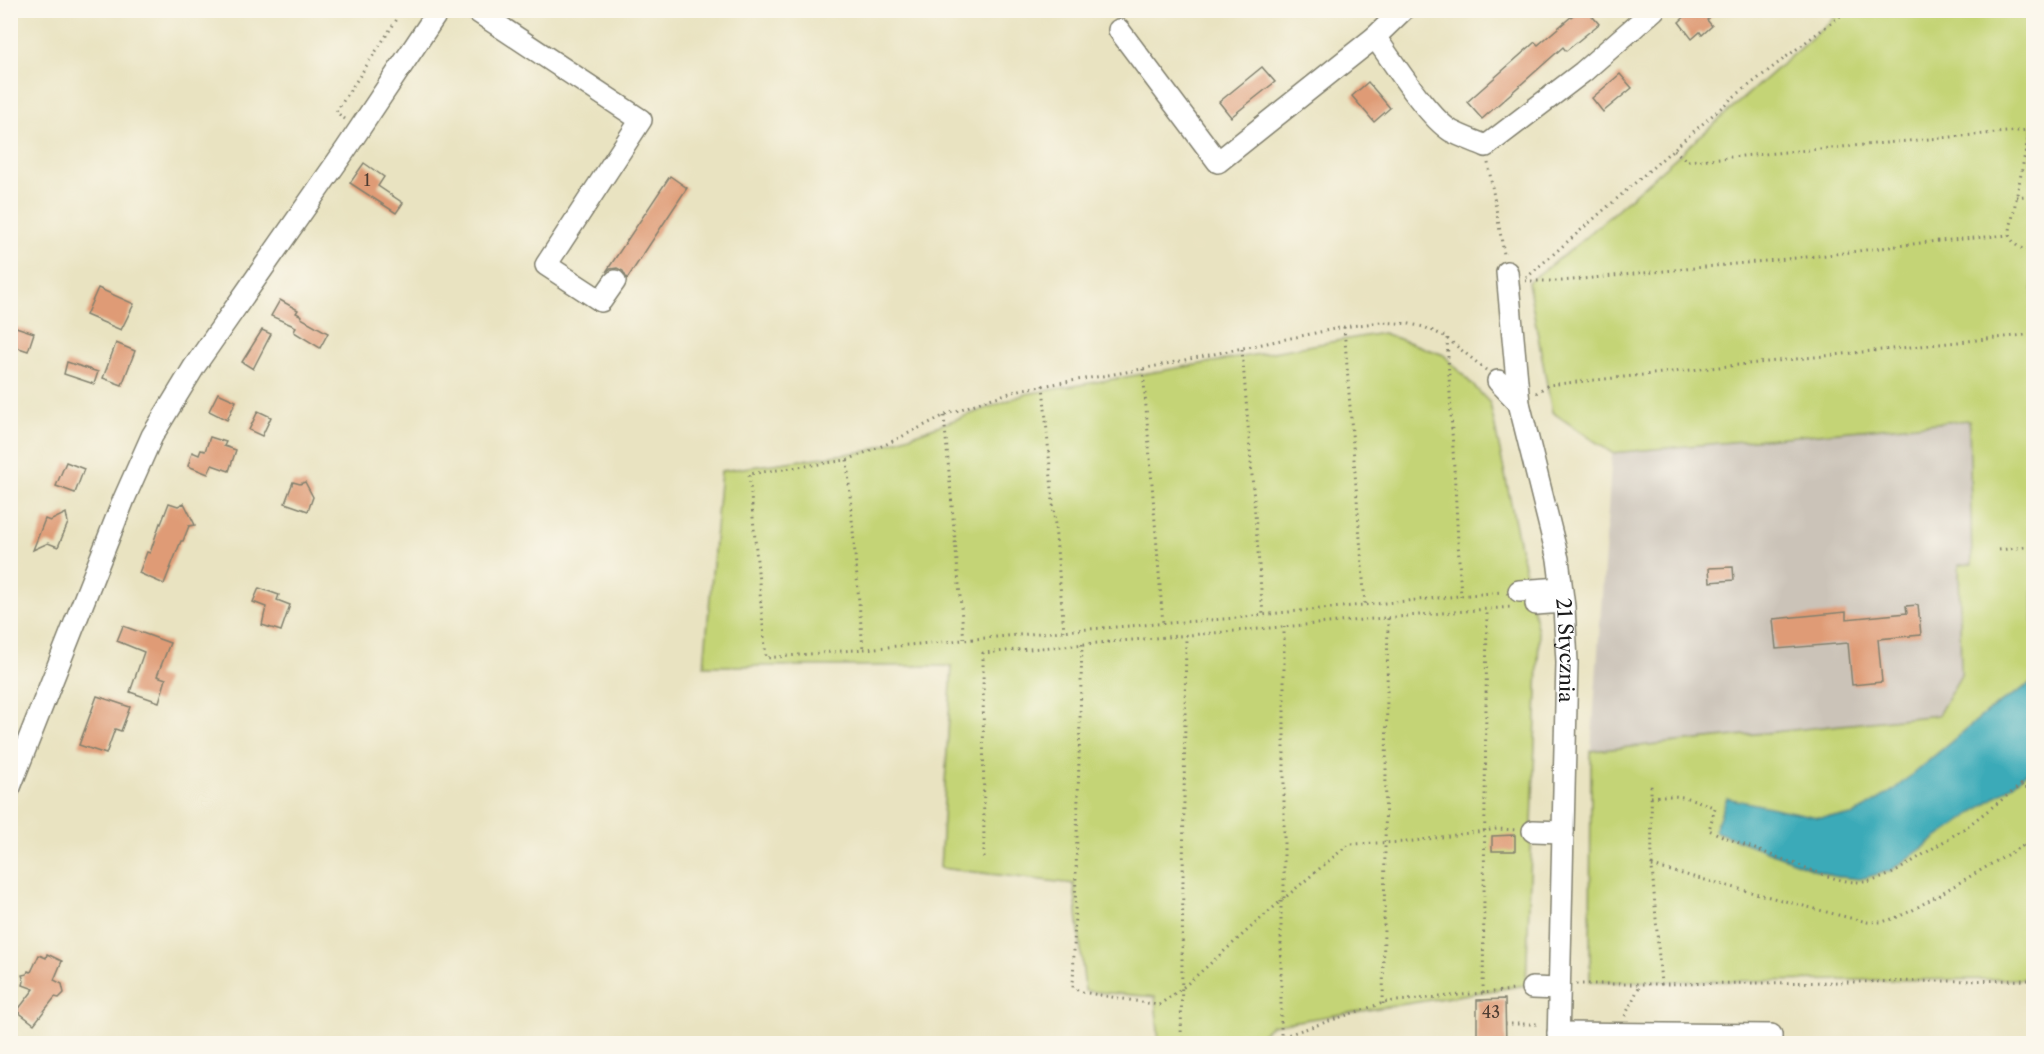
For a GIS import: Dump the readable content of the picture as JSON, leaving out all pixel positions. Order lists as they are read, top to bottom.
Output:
{
  "streets": {
    "street": ["21 Stycznia"]
  },
  "house_numbers": ["1", "43"]
}
